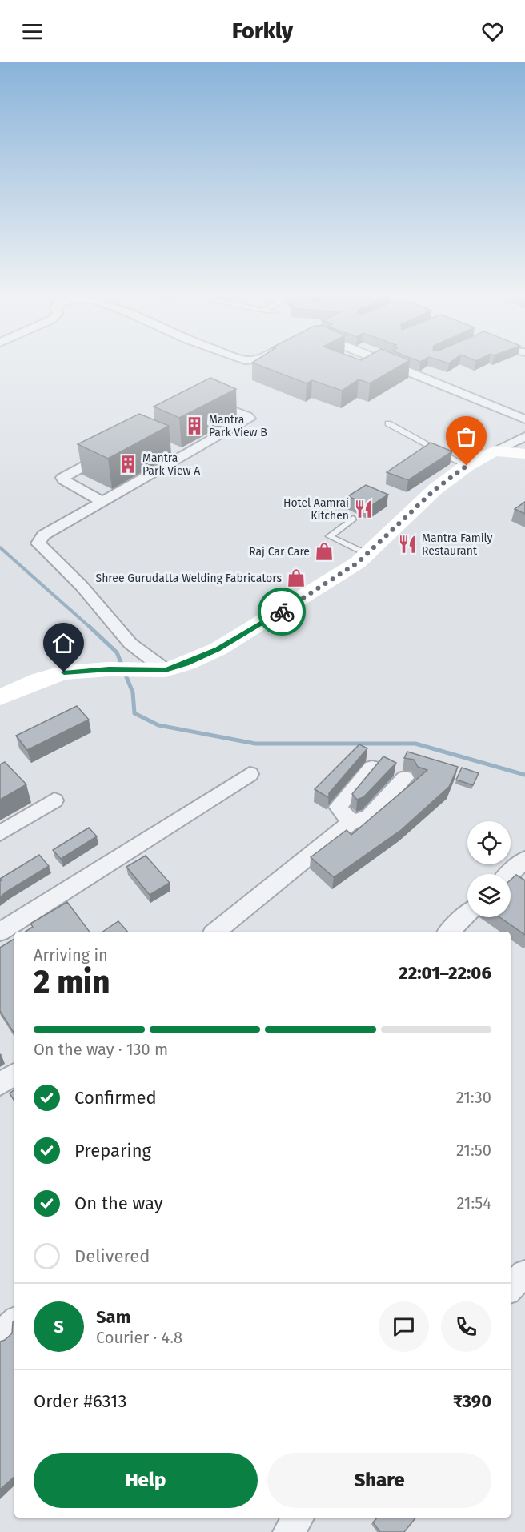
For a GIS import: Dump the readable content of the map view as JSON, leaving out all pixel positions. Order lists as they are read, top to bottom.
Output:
{
  "places": {
    "building": ["Mantra Park View B", "Mantra Park View A"],
    "restaurant": ["Hotel Aamrai Kitchen", "Mantra Family Restaurant"],
    "shop": ["Raj Car Care", "Shree Gurudatta Welding Fabricators"]
  },
  "page": {
    "header": "Forkly",
    "heading": ["2 min", "Arriving in", "22:01–22:06"],
    "panel": [
      "Sam",
      "Courier · 4.8",
      "Order #6313",
      "₹390"
    ],
    "bar": "On the way · 130 m",
    "list": [
      ["Confirmed", "21:30"],
      ["Preparing", "21:50"],
      ["On the way", "21:54"],
      "Delivered"
    ],
    "round": "S",
    "buttons": ["Help", "Share"]
  }
}
